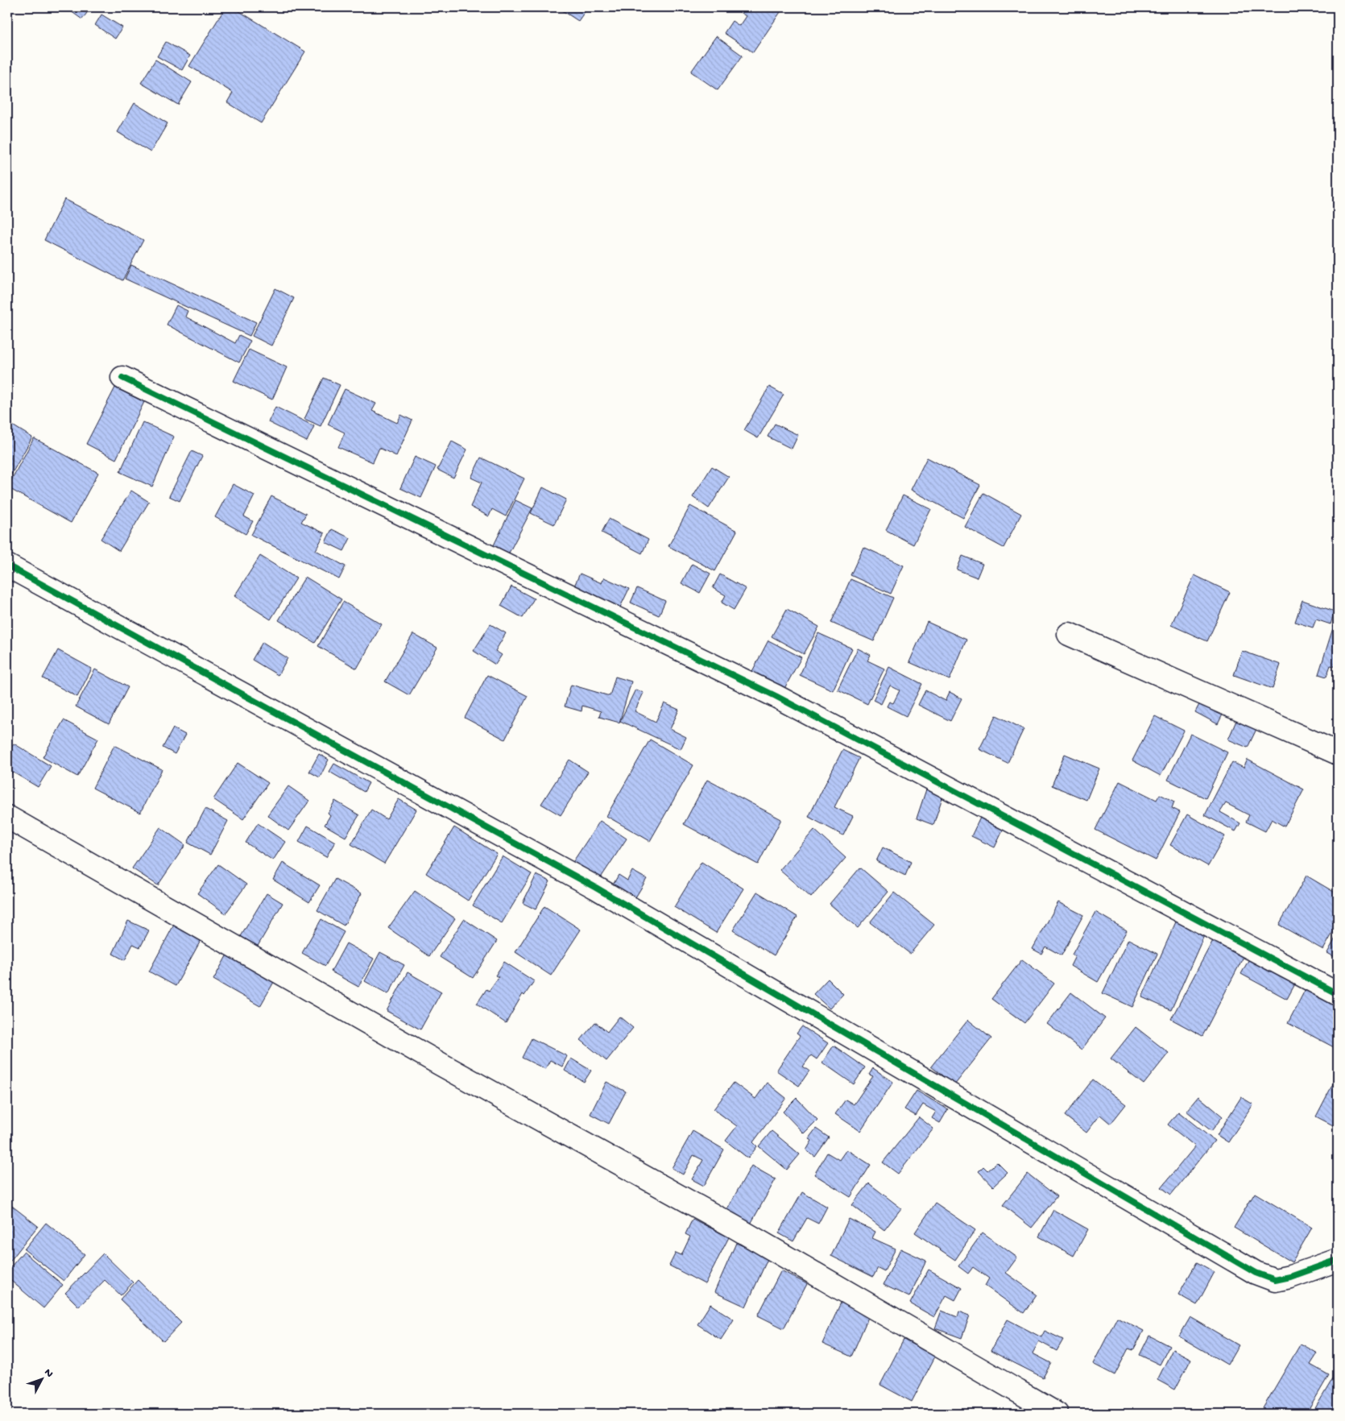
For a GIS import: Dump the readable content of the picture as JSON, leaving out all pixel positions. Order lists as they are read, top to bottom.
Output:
{
  "north": "top right"
}
